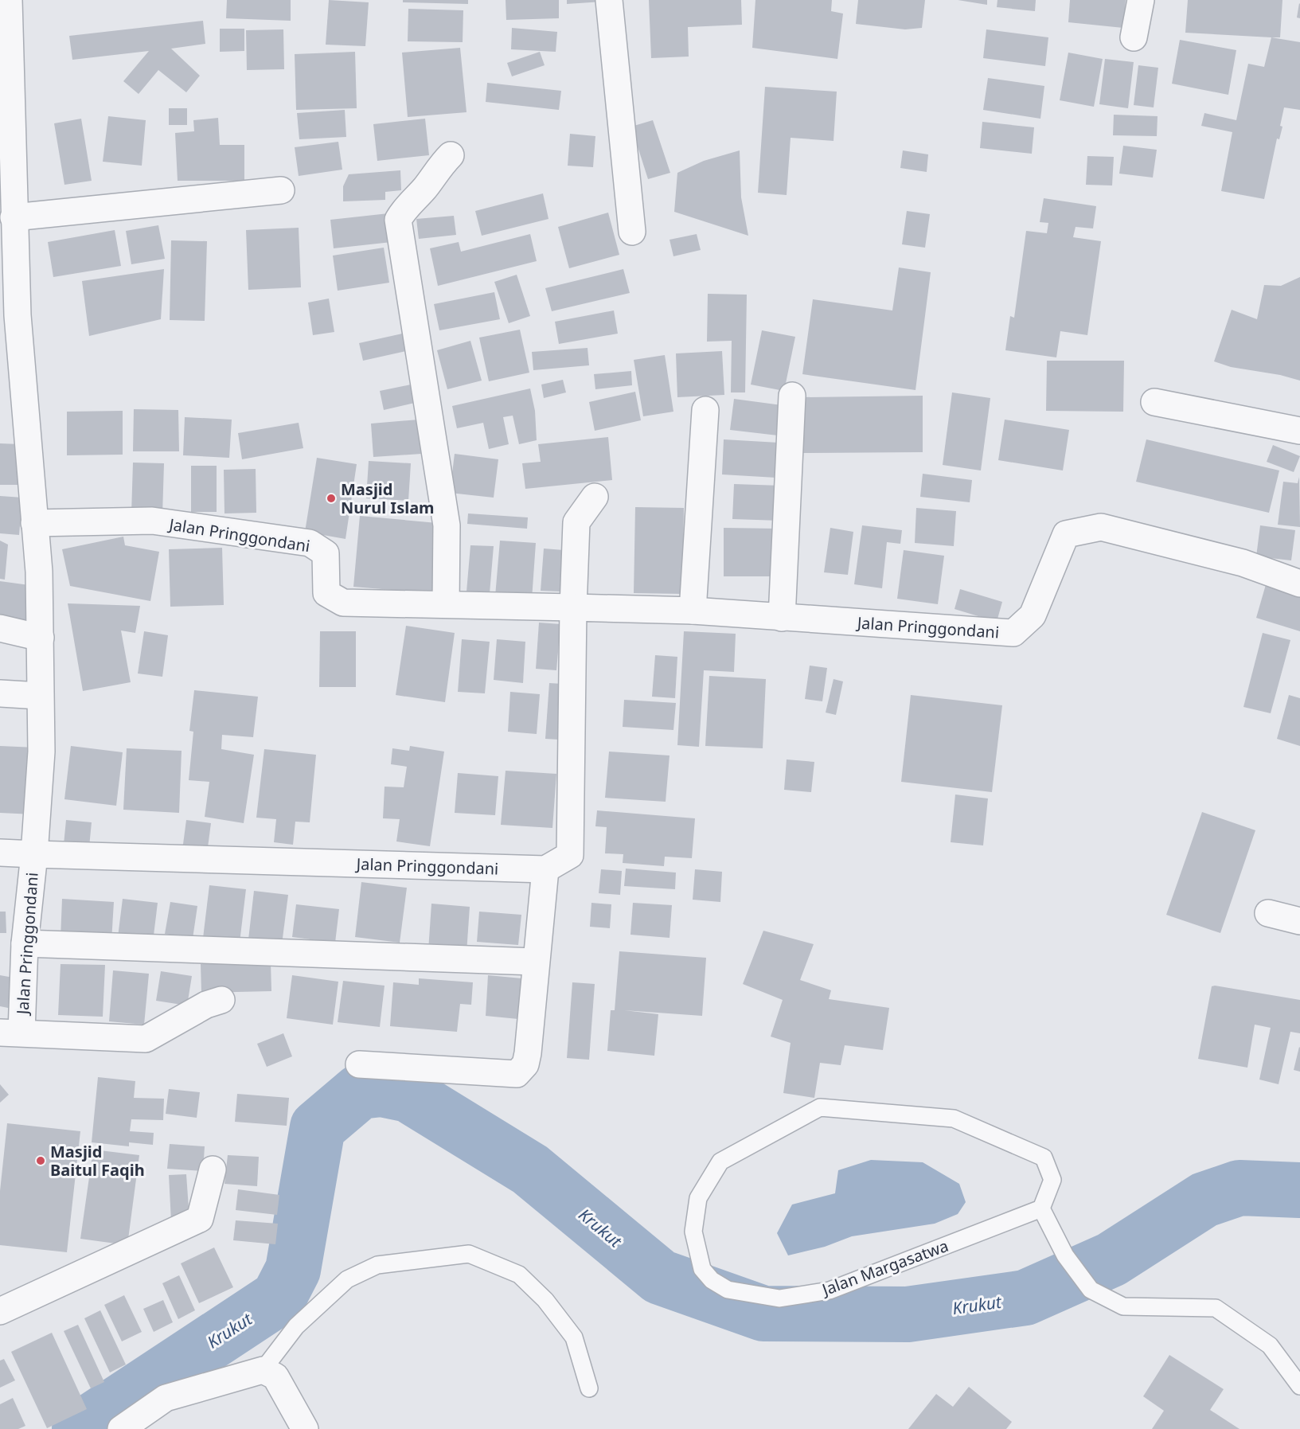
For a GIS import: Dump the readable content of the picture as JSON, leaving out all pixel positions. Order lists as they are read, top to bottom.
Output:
{
  "streets": {
    "street": ["Jalan Pringgondani"],
    "lane": ["Jalan Margasatwa"]
  },
  "water": ["Krukut"],
  "places": ["Masjid Nurul Islam", "Masjid Baitul Faqih"]
}
